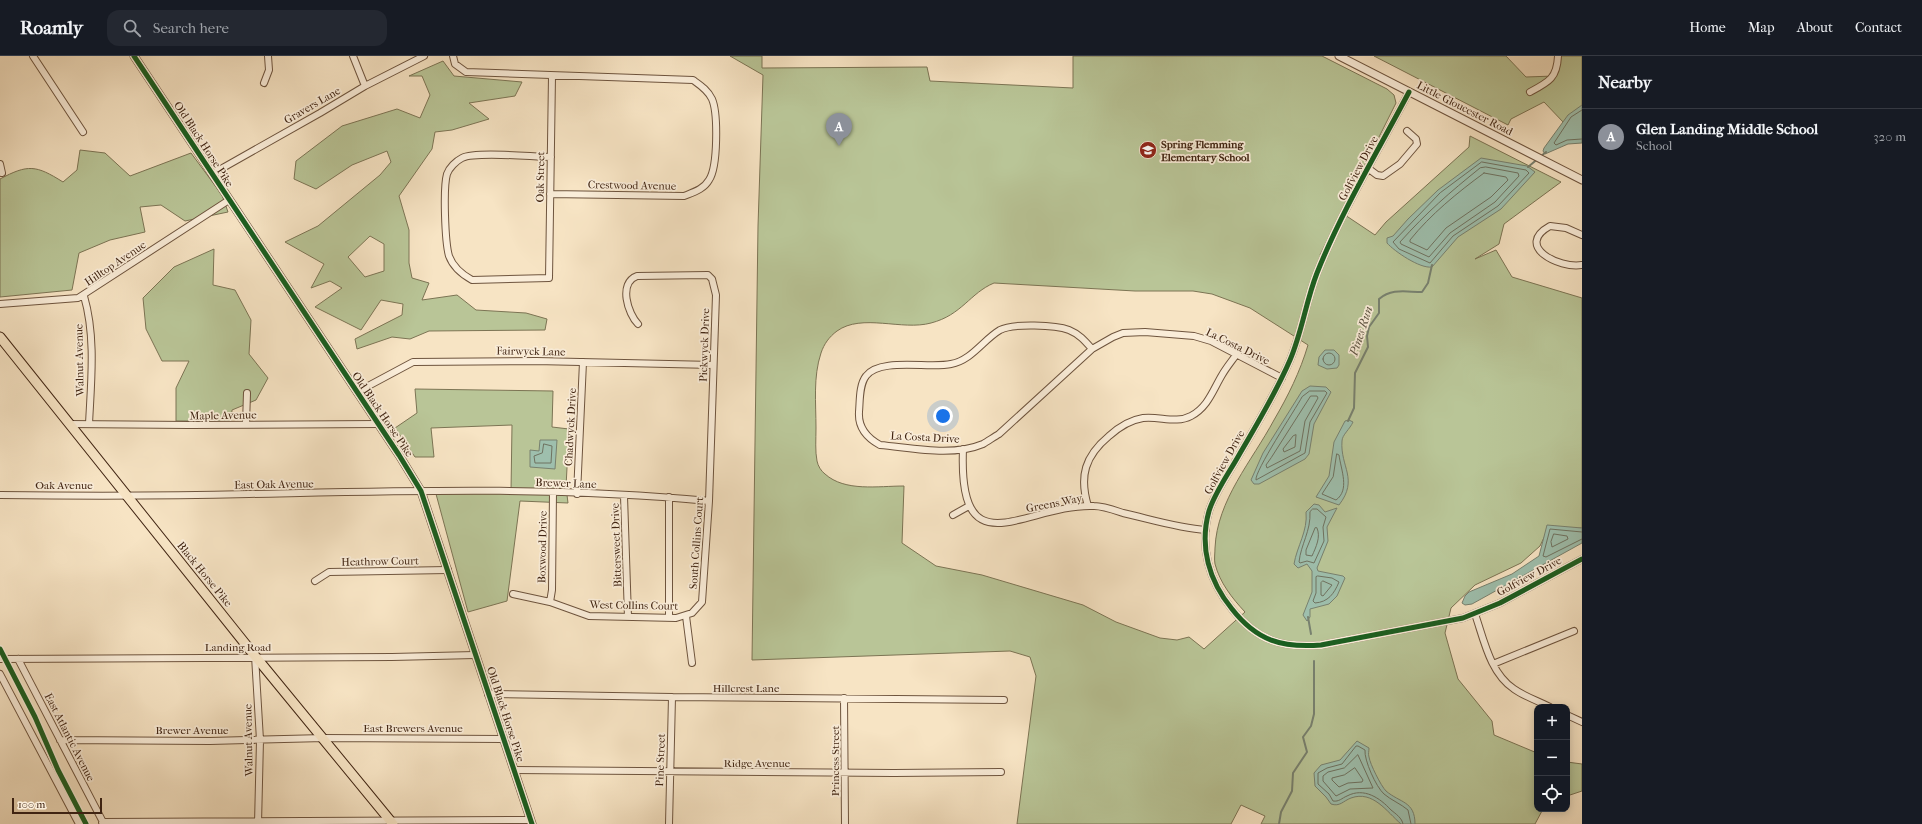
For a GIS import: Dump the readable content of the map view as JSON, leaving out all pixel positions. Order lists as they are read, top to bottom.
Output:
{
  "streets": {
    "main road": ["Black Horse Pike"],
    "street": [
      "Gravers Lane",
      "Little Gloucester Road",
      "Old Black Horse Pike",
      "Golfview Drive",
      "Oak Street",
      "Crestwood Avenue",
      "Hilltop Avenue",
      "Pickwyck Drive",
      "La Costa Drive",
      "Fairwyck Lane",
      "Walnut Avenue",
      "Maple Avenue",
      "Chadwyck Drive",
      "Brewer Lane",
      "East Oak Avenue",
      "Oak Avenue",
      "Greens Way",
      "South Collins Court",
      "Bittersweet Drive",
      "Boxwood Drive",
      "Heathrow Court",
      "West Collins Court",
      "Landing Road",
      "Hillcrest Lane",
      "East Brewers Avenue",
      "Brewer Avenue",
      "East Atlantic Avenue",
      "Pine Street",
      "Princess Street",
      "Ridge Avenue"
    ]
  },
  "crossings": [
    ["Gravers Lane", "Old Black Horse Pike"],
    ["Little Gloucester Road", "Golfview Drive"],
    ["Old Black Horse Pike", "Hilltop Avenue"],
    ["Old Black Horse Pike", "Fairwyck Lane"],
    ["Old Black Horse Pike", "Maple Avenue"],
    ["Old Black Horse Pike", "Brewer Lane"],
    ["Old Black Horse Pike", "East Oak Avenue"],
    ["Old Black Horse Pike", "Heathrow Court"],
    ["Old Black Horse Pike", "Landing Road"],
    ["Old Black Horse Pike", "Hillcrest Lane"],
    ["Old Black Horse Pike", "East Brewers Avenue"],
    ["Old Black Horse Pike", "Ridge Avenue"],
    ["Golfview Drive", "La Costa Drive"],
    ["Golfview Drive", "Greens Way"],
    ["Oak Street", "Crestwood Avenue"],
    ["Hilltop Avenue", "Walnut Avenue"],
    ["Pickwyck Drive", "Fairwyck Lane"],
    ["Pickwyck Drive", "South Collins Court"],
    ["Fairwyck Lane", "Chadwyck Drive"],
    ["Walnut Avenue", "Maple Avenue"],
    ["Walnut Avenue", "Black Horse Pike"],
    ["Walnut Avenue", "Landing Road"],
    ["Walnut Avenue", "Brewer Avenue"],
    ["Maple Avenue", "Black Horse Pike"],
    ["Chadwyck Drive", "Brewer Lane"],
    ["Brewer Lane", "East Oak Avenue"],
    ["Brewer Lane", "South Collins Court"],
    ["Brewer Lane", "Bittersweet Drive"],
    ["Brewer Lane", "Boxwood Drive"],
    ["East Oak Avenue", "Oak Avenue"],
    ["East Oak Avenue", "Black Horse Pike"],
    ["Oak Avenue", "Black Horse Pike"],
    ["South Collins Court", "West Collins Court"],
    ["Bittersweet Drive", "West Collins Court"],
    ["Boxwood Drive", "West Collins Court"],
    ["Black Horse Pike", "Landing Road"],
    ["Black Horse Pike", "East Brewers Avenue"],
    ["Black Horse Pike", "Brewer Avenue"],
    ["Landing Road", "East Atlantic Avenue"],
    ["Hillcrest Lane", "Pine Street"],
    ["Hillcrest Lane", "Princess Street"],
    ["East Brewers Avenue", "Brewer Avenue"],
    ["Brewer Avenue", "East Atlantic Avenue"],
    ["Pine Street", "Ridge Avenue"],
    ["Princess Street", "Ridge Avenue"]
  ],
  "water": ["Pines Run"],
  "places": {
    "school or university": ["Spring Flemming Elementary School"]
  },
  "scale_bar": "100 m",
  "page": {
    "header": "Roamly",
    "search": "Search here",
    "nav": [
      "Home",
      "Map",
      "About",
      "Contact"
    ],
    "heading": "Nearby",
    "list": [
      {
        "mark": "A",
        "name": "Glen Landing Middle School",
        "note": "School",
        "value": "320 m"
      }
    ],
    "pins": "A",
    "map_buttons": ["+", "−"],
    "scale": "100 m"
  }
}
